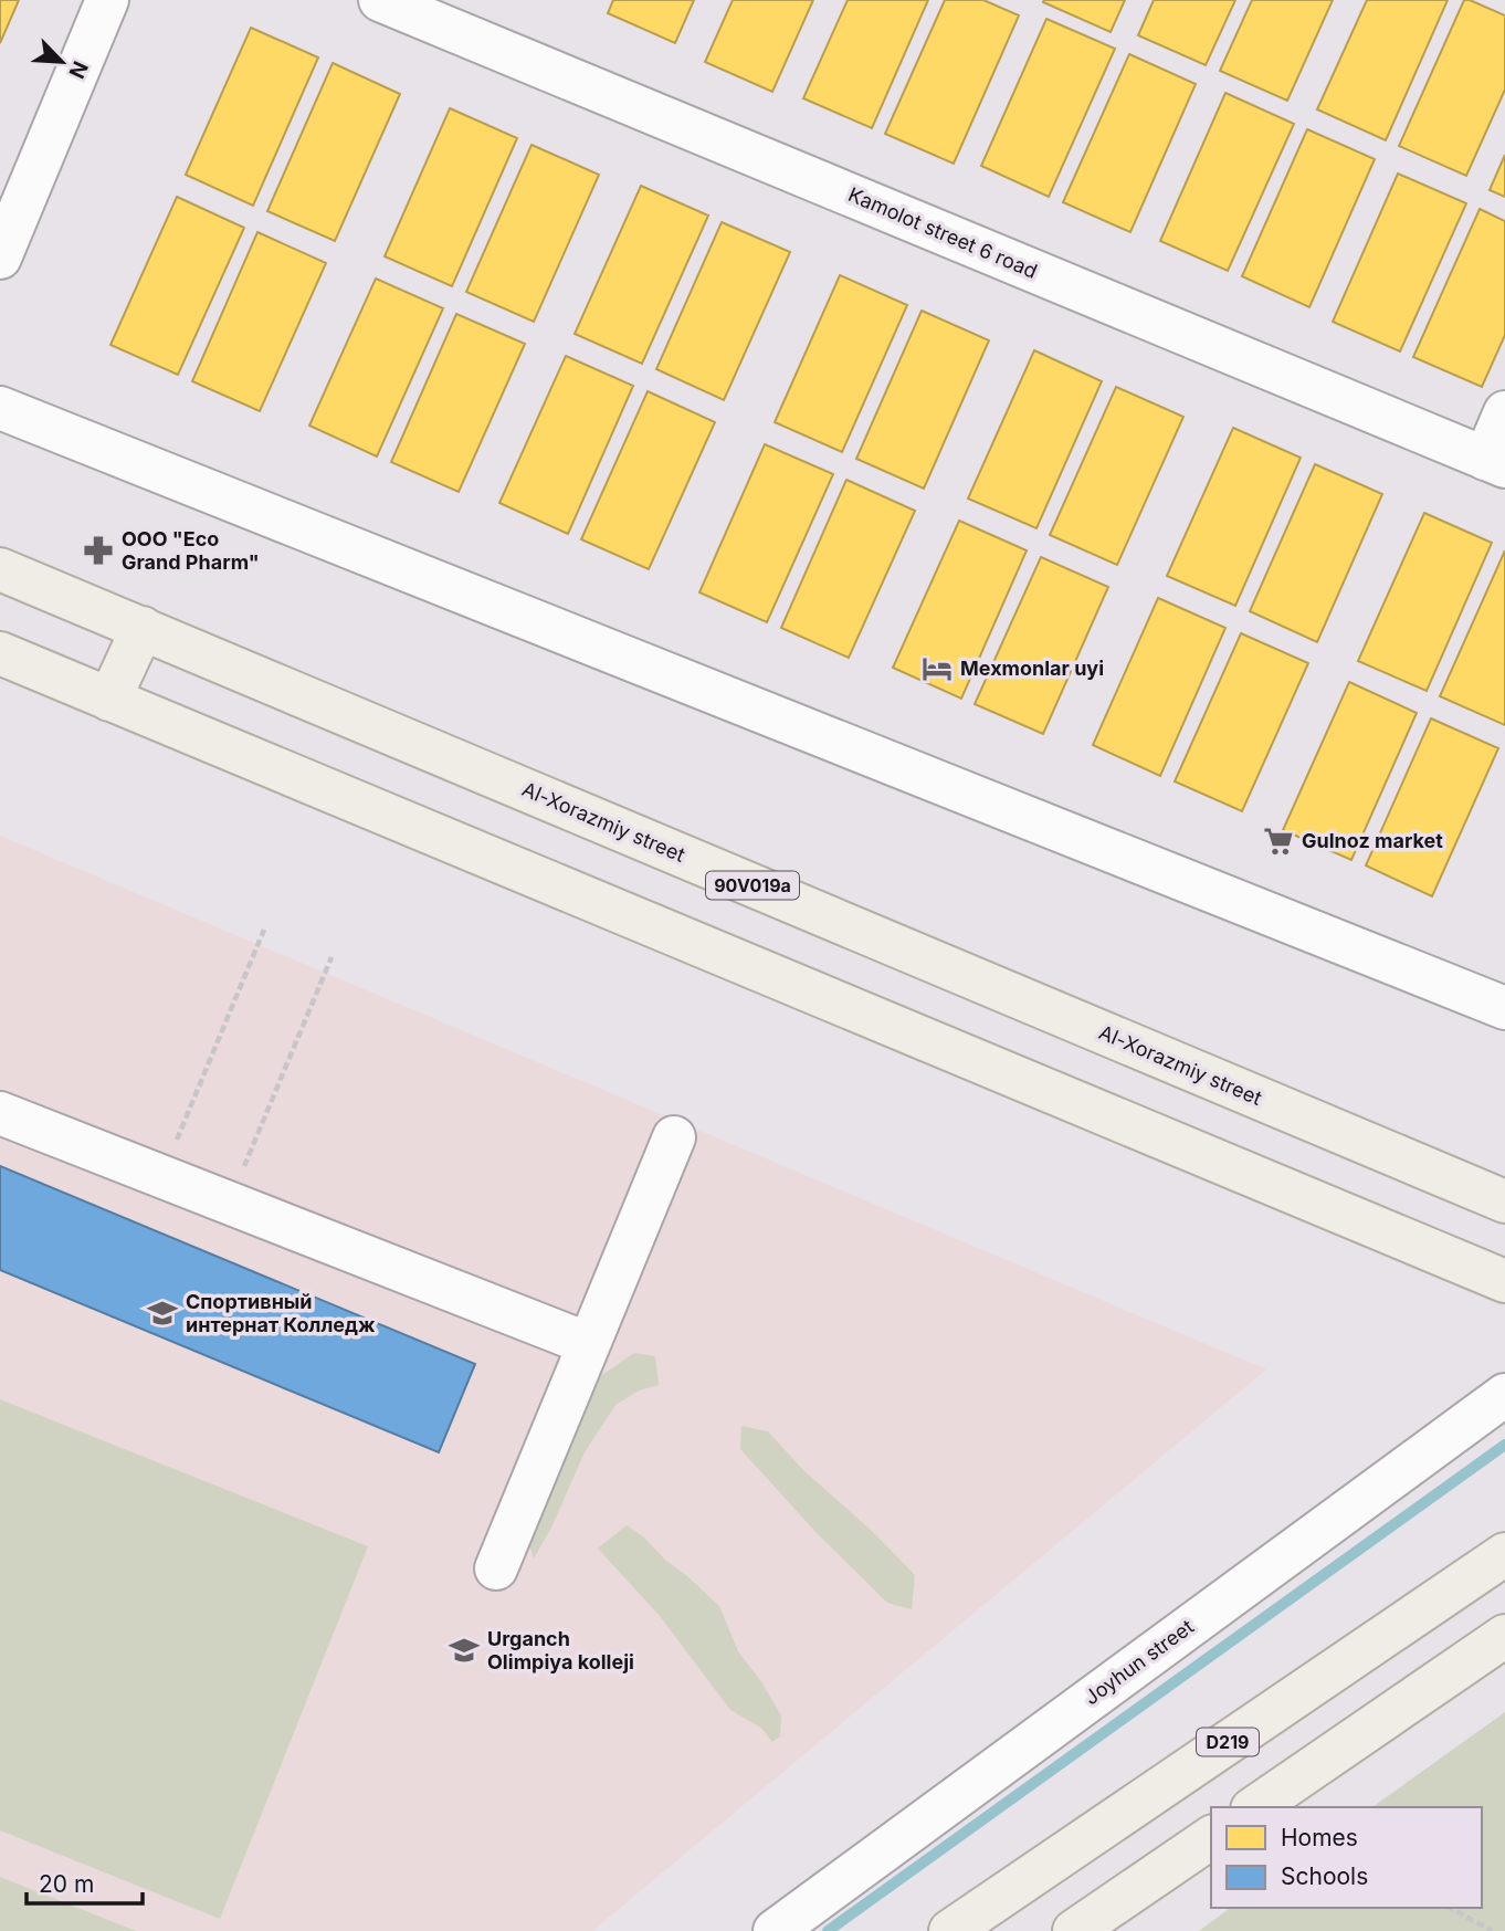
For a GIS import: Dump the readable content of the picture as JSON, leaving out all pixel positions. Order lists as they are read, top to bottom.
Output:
{
  "streets": {
    "main road": ["Al-Xorazmiy street", "90V019a", "D219"],
    "street": ["Kamolot street 6 road", "Joyhun street"]
  },
  "places": {
    "pharmacy": ["ООО \"Eco Grand Pharm\""],
    "hotel": ["Mexmonlar uyi"],
    "supermarket": ["Gulnoz market"],
    "school or university": ["Спортивный интернат Колледж", "Urganch Olimpiya kolleji"]
  },
  "legend": ["Homes", "Schools"],
  "scale_bar": "20 m",
  "north": "bottom right"
}
